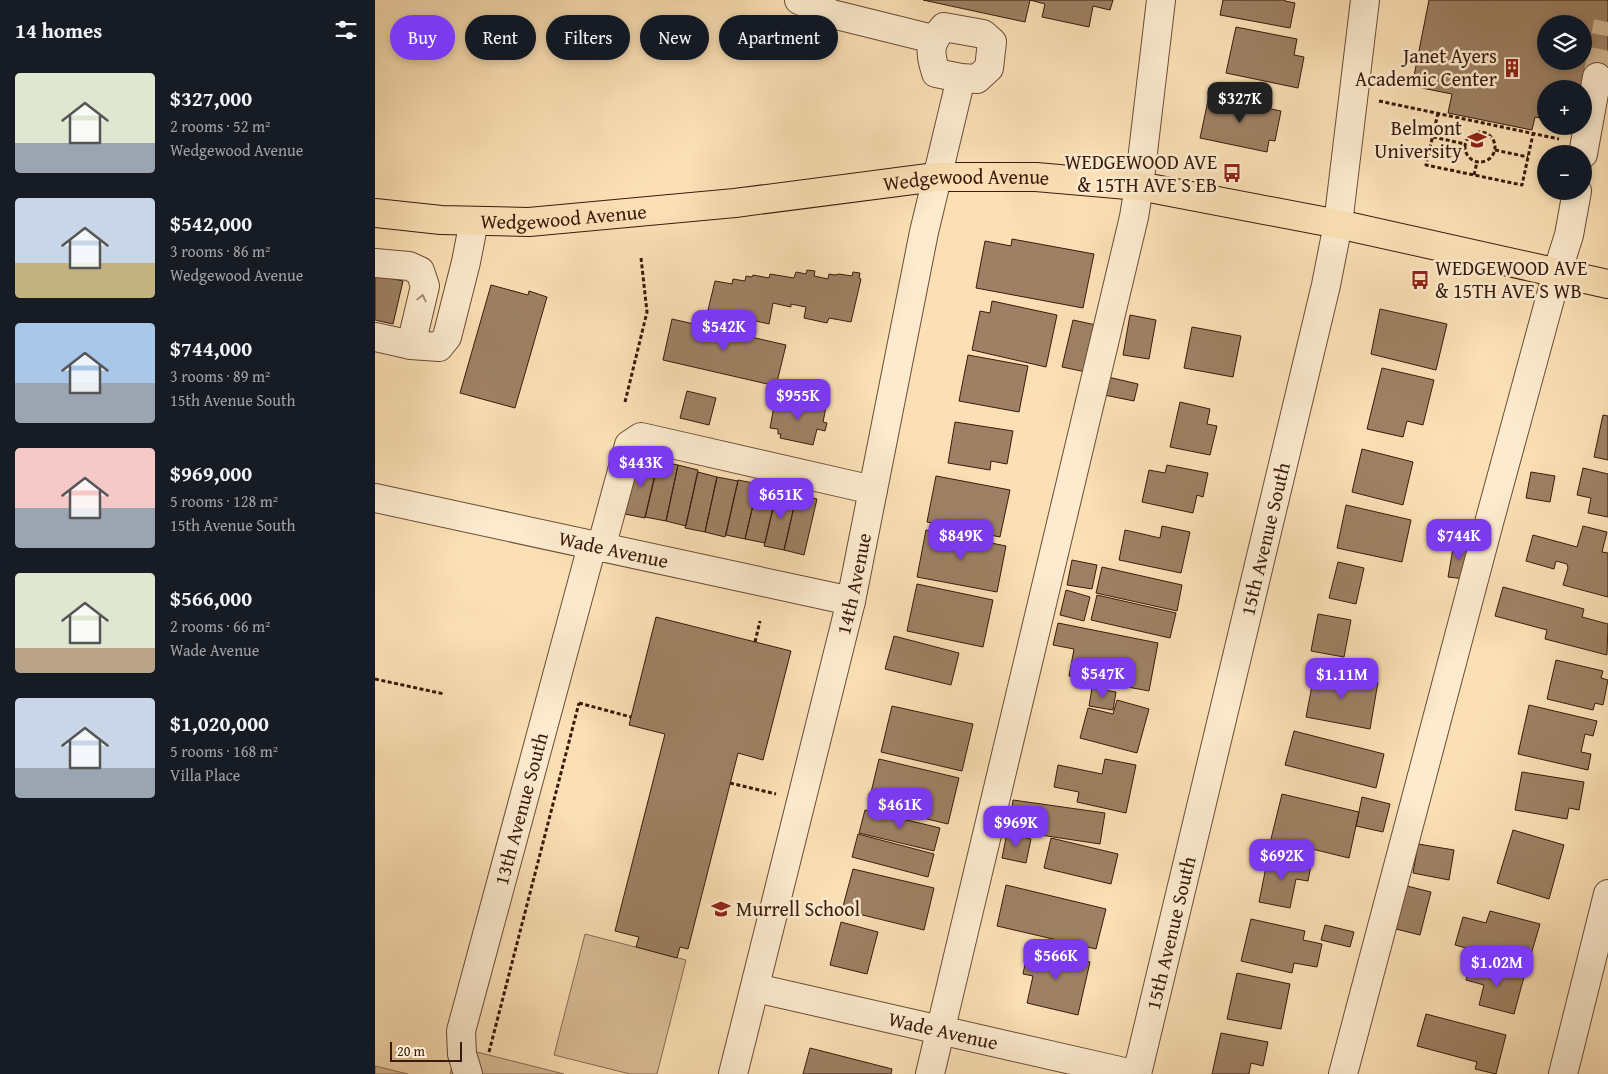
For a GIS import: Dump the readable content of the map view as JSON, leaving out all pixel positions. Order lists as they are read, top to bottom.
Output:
{
  "streets": {
    "main road": ["Wedgewood Avenue"],
    "street": [
      "15th Avenue South",
      "Wade Avenue",
      "14th Avenue",
      "13th Avenue South"
    ]
  },
  "crossings": [
    ["Wedgewood Avenue", "15th Avenue South"],
    ["Wedgewood Avenue", "14th Avenue"],
    ["Wade Avenue", "14th Avenue"],
    ["Wade Avenue", "13th Avenue South"],
    ["14th Avenue", "13th Avenue South"]
  ],
  "places": {
    "building": ["Janet Ayers Academic Center"],
    "school or university": ["Belmont University", "Murrell School"],
    "bus stop": ["WEDGEWOOD AVE & 15TH AVE S EB", "WEDGEWOOD AVE & 15TH AVE S WB"]
  },
  "scale_bar": "20 m",
  "page": {
    "heading": "14 homes",
    "map_buttons": ["+", "−"],
    "chip": [
      "Buy",
      "Rent",
      "Filters",
      "New",
      "Apartment"
    ],
    "list": [
      {
        "name": "$327,000",
        "note": "2 rooms · 52 m² · Wedgewood Avenue"
      },
      {
        "name": "$542,000",
        "note": "3 rooms · 86 m² · Wedgewood Avenue"
      },
      {
        "name": "$744,000",
        "note": "3 rooms · 89 m² · 15th Avenue South"
      },
      {
        "name": "$969,000",
        "note": "5 rooms · 128 m² · 15th Avenue South"
      },
      {
        "name": "$566,000",
        "note": "2 rooms · 66 m² · Wade Avenue"
      },
      {
        "name": "$1,020,000",
        "note": "5 rooms · 168 m² · Villa Place"
      }
    ],
    "price": [
      "$327K",
      "$542K",
      "$955K",
      "$443K",
      "$651K",
      "$849K",
      "$744K",
      "$547K",
      "$1.11M",
      "$461K",
      "$969K",
      "$692K",
      "$566K",
      "$1.02M"
    ],
    "scale": "20 m"
  }
}
